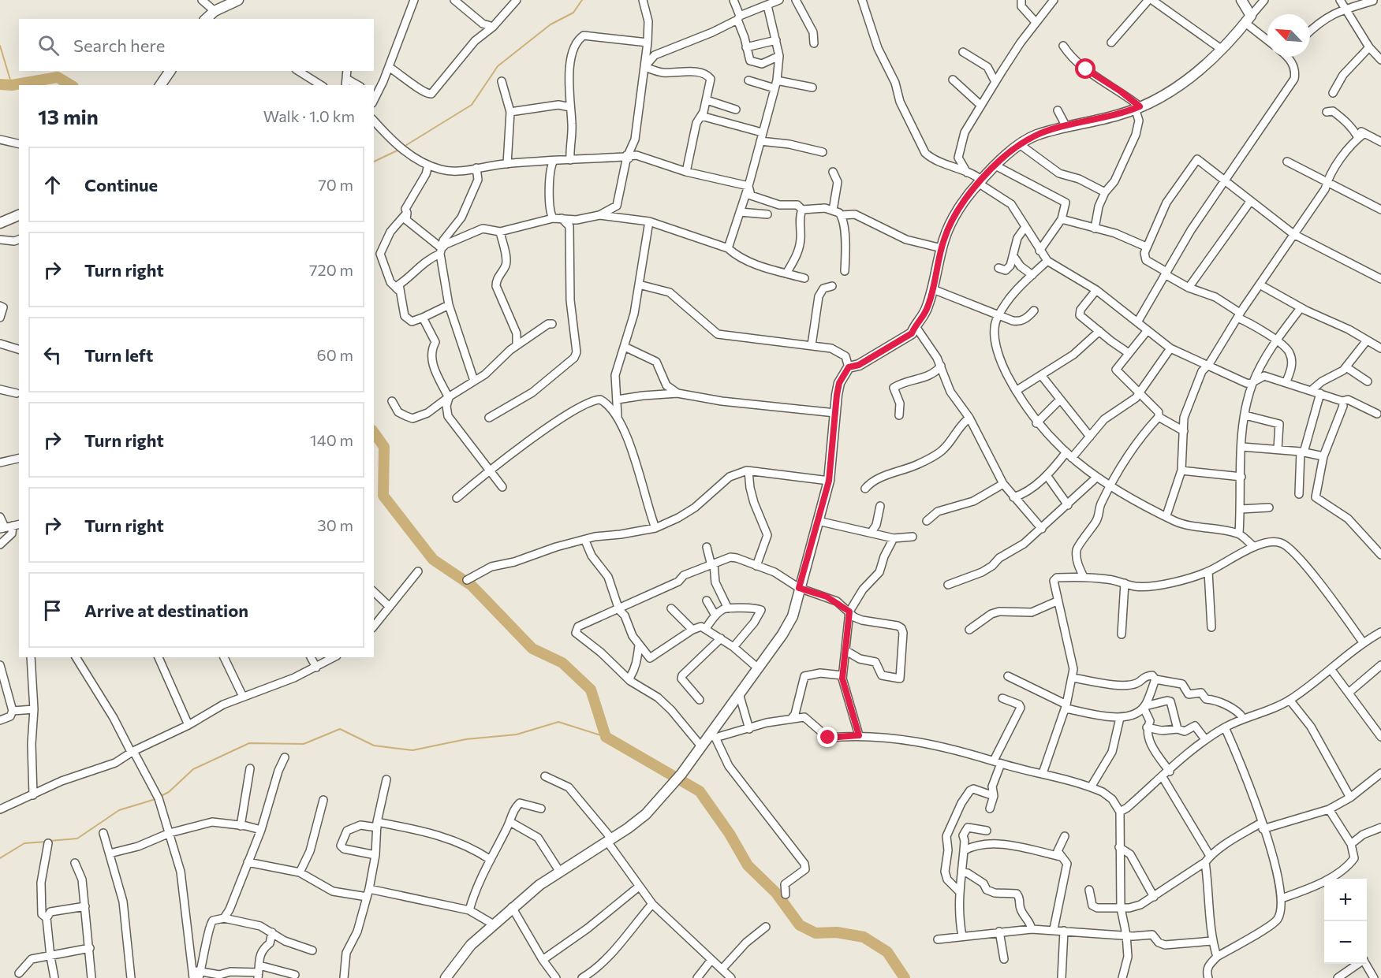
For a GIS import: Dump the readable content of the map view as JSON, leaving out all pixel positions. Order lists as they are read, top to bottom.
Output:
{
  "north": "top left",
  "page": {
    "search": "Search here",
    "heading": ["13 min", "Walk · 1.0 km"],
    "list": [
      ["Continue", "70 m"],
      ["Turn right", "720 m"],
      ["Turn left", "60 m"],
      ["Turn right", "140 m"],
      ["Turn right", "30 m"],
      "Arrive at destination"
    ],
    "map_buttons": ["+", "−"]
  }
}
